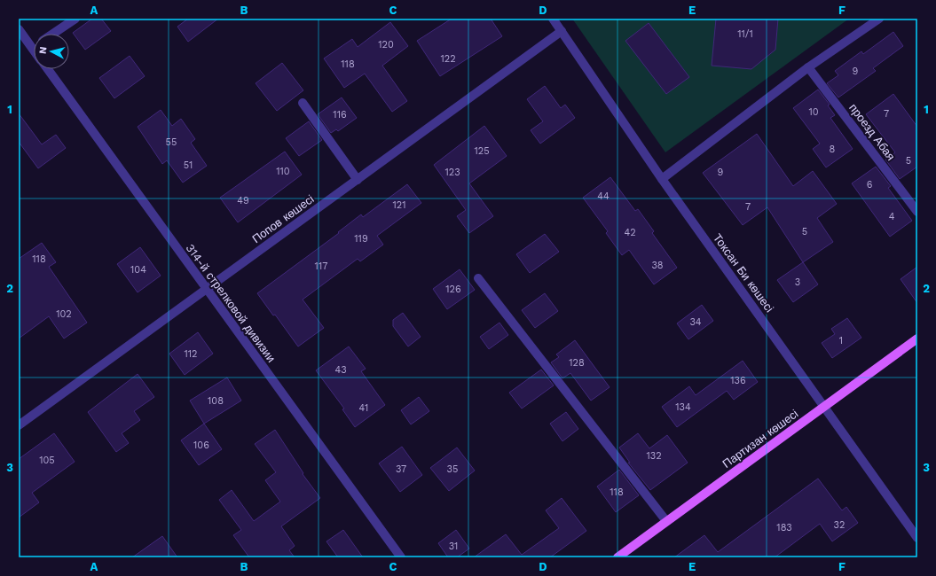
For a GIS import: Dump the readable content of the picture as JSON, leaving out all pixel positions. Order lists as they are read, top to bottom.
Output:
{
  "streets": {
    "main road": ["Партизан көшесі"],
    "street": [
      "проезд Абая",
      "Попов көшесі",
      "Токсан Би көшесі",
      "314-й стрелковой дивизии"
    ]
  },
  "crossings": [
    ["Попов көшесі", "Токсан Би көшесі"],
    ["Попов көшесі", "314-й стрелковой дивизии"],
    ["Токсан Би көшесі", "Партизан көшесі"]
  ],
  "house_numbers": [
    "11/1",
    "120",
    "122",
    "118",
    "9",
    "10",
    "7",
    "116",
    "55",
    "8",
    "125",
    "5",
    "51",
    "110",
    "123",
    "9",
    "6",
    "44",
    "49",
    "121",
    "7",
    "4",
    "5",
    "42",
    "119",
    "118",
    "38",
    "117",
    "104",
    "3",
    "126",
    "102",
    "34",
    "1",
    "112",
    "128",
    "43",
    "136",
    "108",
    "134",
    "41",
    "106",
    "132",
    "105",
    "37",
    "35",
    "118",
    "32",
    "183",
    "31"
  ],
  "north": "left",
  "grid": {
    "columns": [
      "A",
      "B",
      "C",
      "D",
      "E",
      "F"
    ],
    "rows": ["1", "2", "3"]
  }
}
